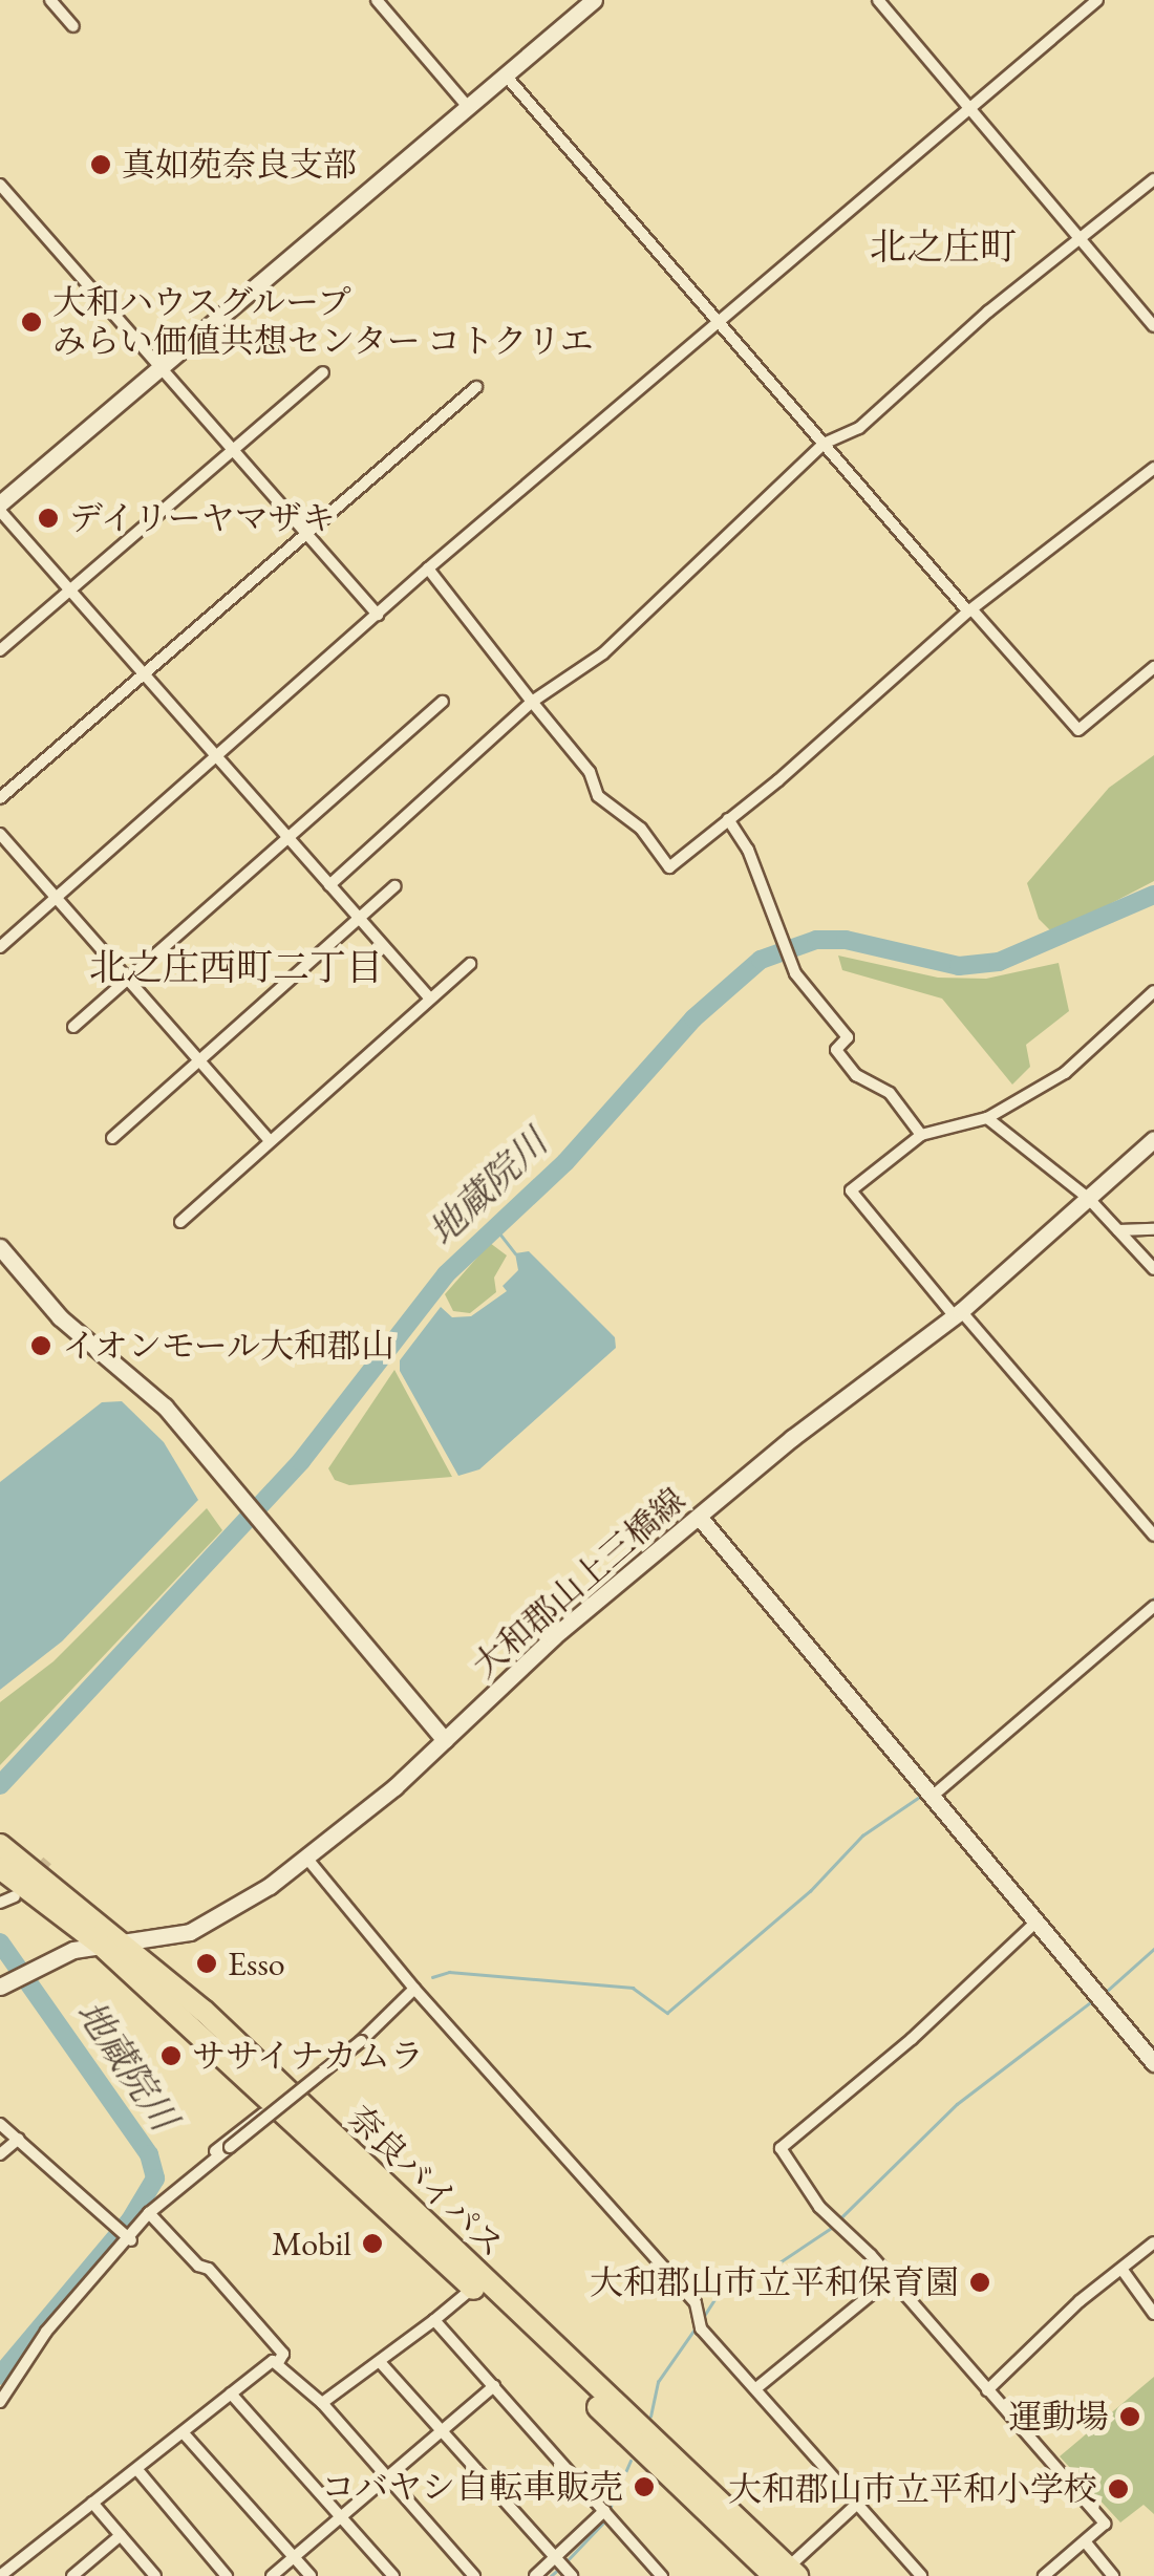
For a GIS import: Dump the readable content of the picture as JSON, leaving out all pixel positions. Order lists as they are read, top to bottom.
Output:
{
  "streets": {
    "highway": ["奈良バイパス"],
    "street": ["大和郡山上三橋線"]
  },
  "crossings": [
    ["大和郡山上三橋線", "奈良バイパス"]
  ],
  "districts": ["北之庄町", "北之庄西町二丁目"],
  "water": ["地蔵院川"],
  "places": [
    "真如苑奈良支部",
    "大和ハウスグループ みらい価値共想センター コトクリエ",
    "デイリーヤマザキ",
    "イオンモール大和郡山",
    "Esso",
    "ササイナカムラ",
    "Mobil",
    "大和郡山市立平和保育園",
    "運動場",
    "コバヤシ自転車販売",
    "大和郡山市立平和小学校"
  ]
}
